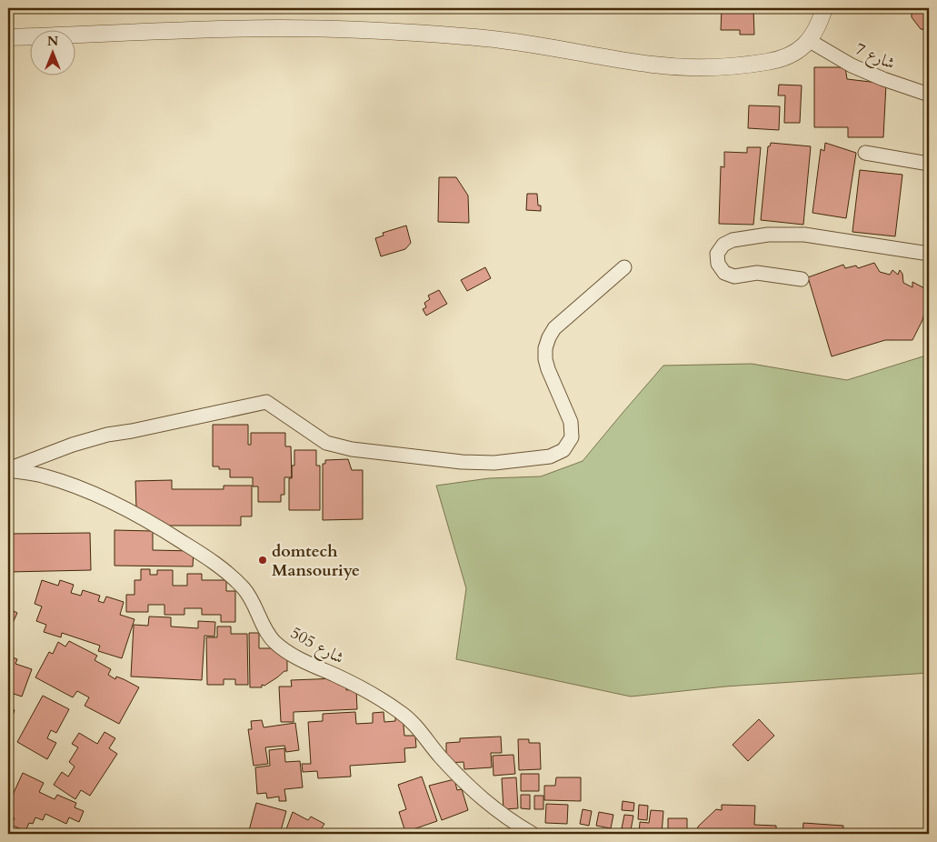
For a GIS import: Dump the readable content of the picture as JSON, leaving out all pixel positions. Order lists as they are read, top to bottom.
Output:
{
  "streets": {
    "street": ["شارع 7", "شارع 505"]
  },
  "places": ["domtech Mansouriye"],
  "north": "top"
}
